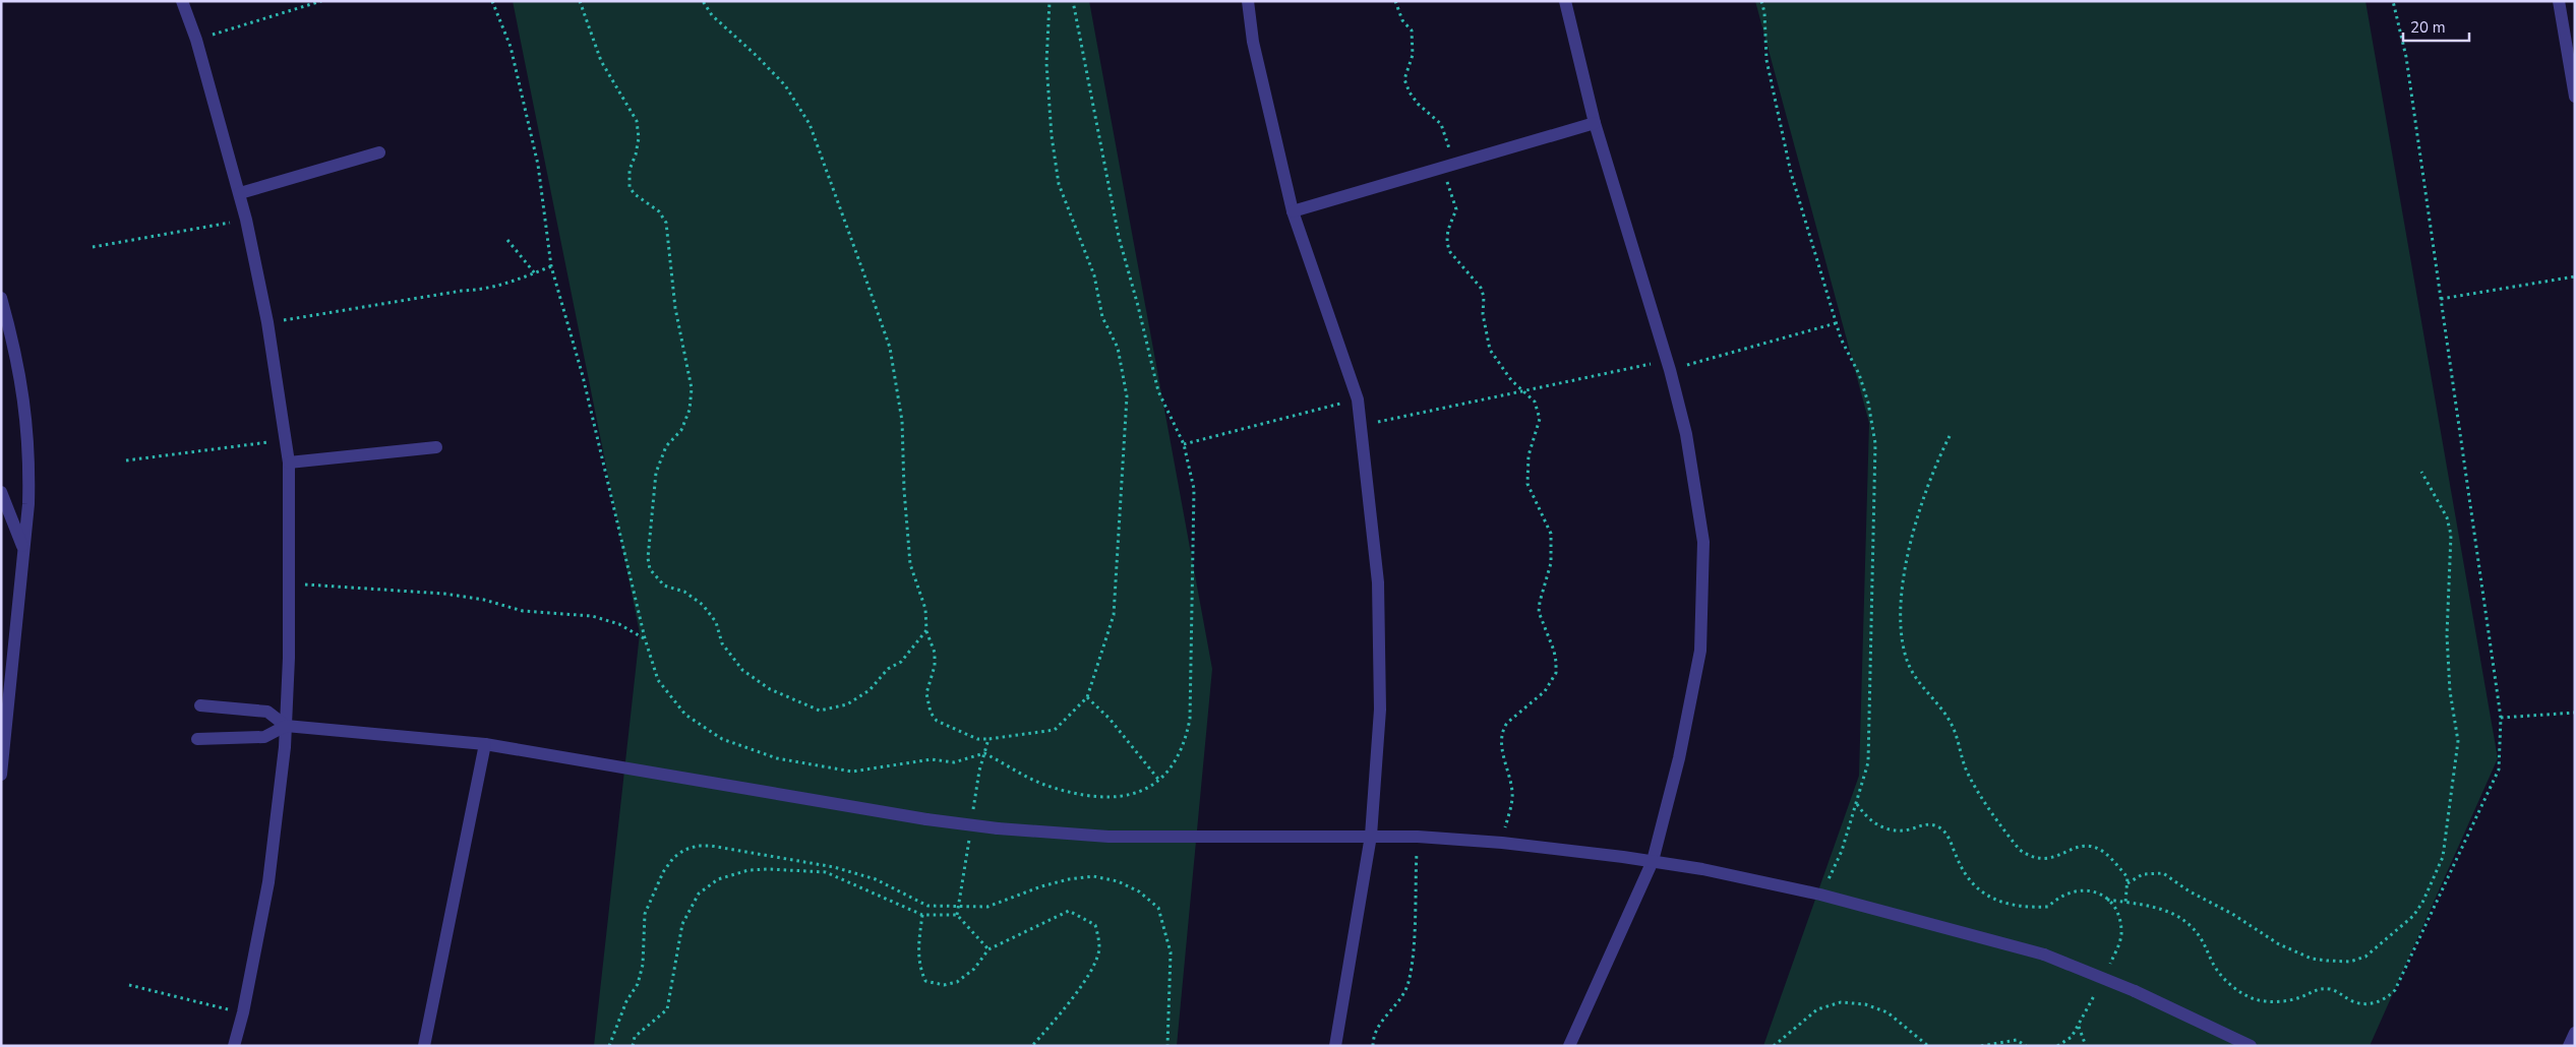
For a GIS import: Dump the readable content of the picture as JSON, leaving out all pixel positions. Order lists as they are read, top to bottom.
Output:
{
  "scale_bar": "20 m"
}
